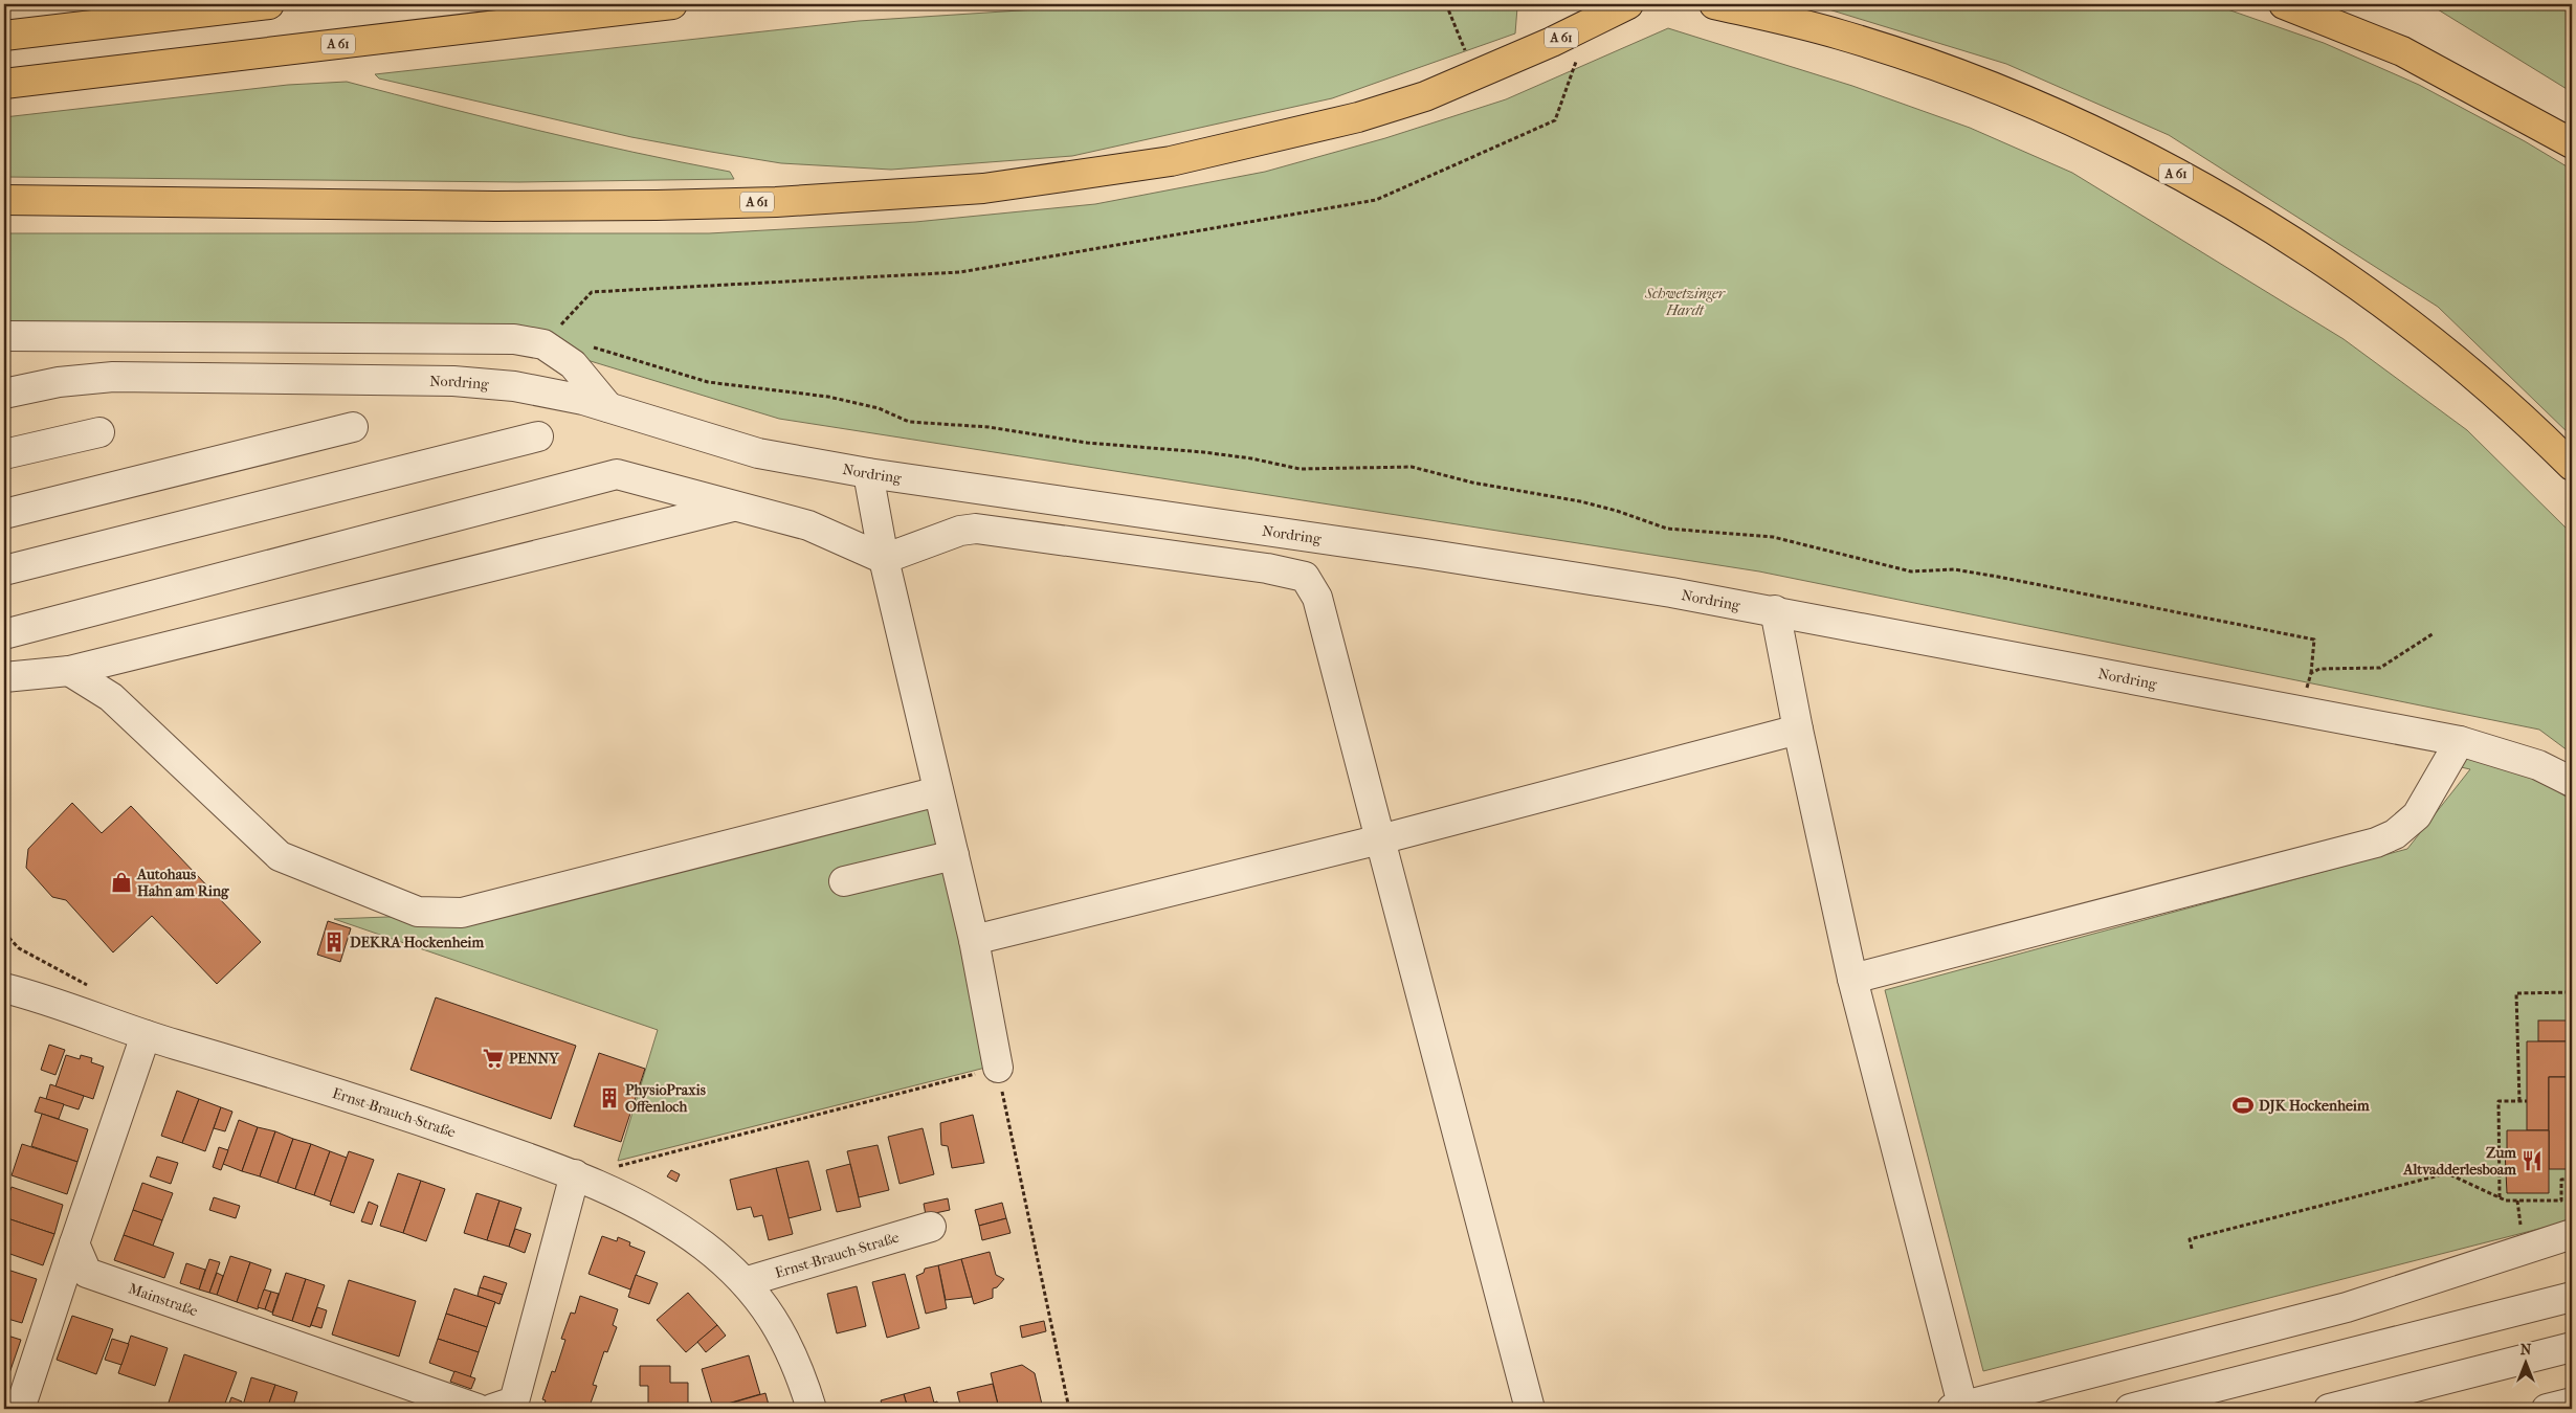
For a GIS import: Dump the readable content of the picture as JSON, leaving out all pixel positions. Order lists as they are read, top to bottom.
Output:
{
  "streets": {
    "highway": ["A 61"],
    "street": ["Nordring", "Ernst-Brauch-Straße", "Mainstraße"]
  },
  "parks": ["Schwetzinger Hardt"],
  "places": {
    "shop": ["Autohaus Hahn am Ring"],
    "building": ["DEKRA Hockenheim", "PhysioPraxis Offenloch"],
    "supermarket": ["PENNY"],
    "sports": ["DJK Hockenheim"],
    "restaurant": ["Zum Altvadderlesboam"]
  },
  "north": "top"
}
